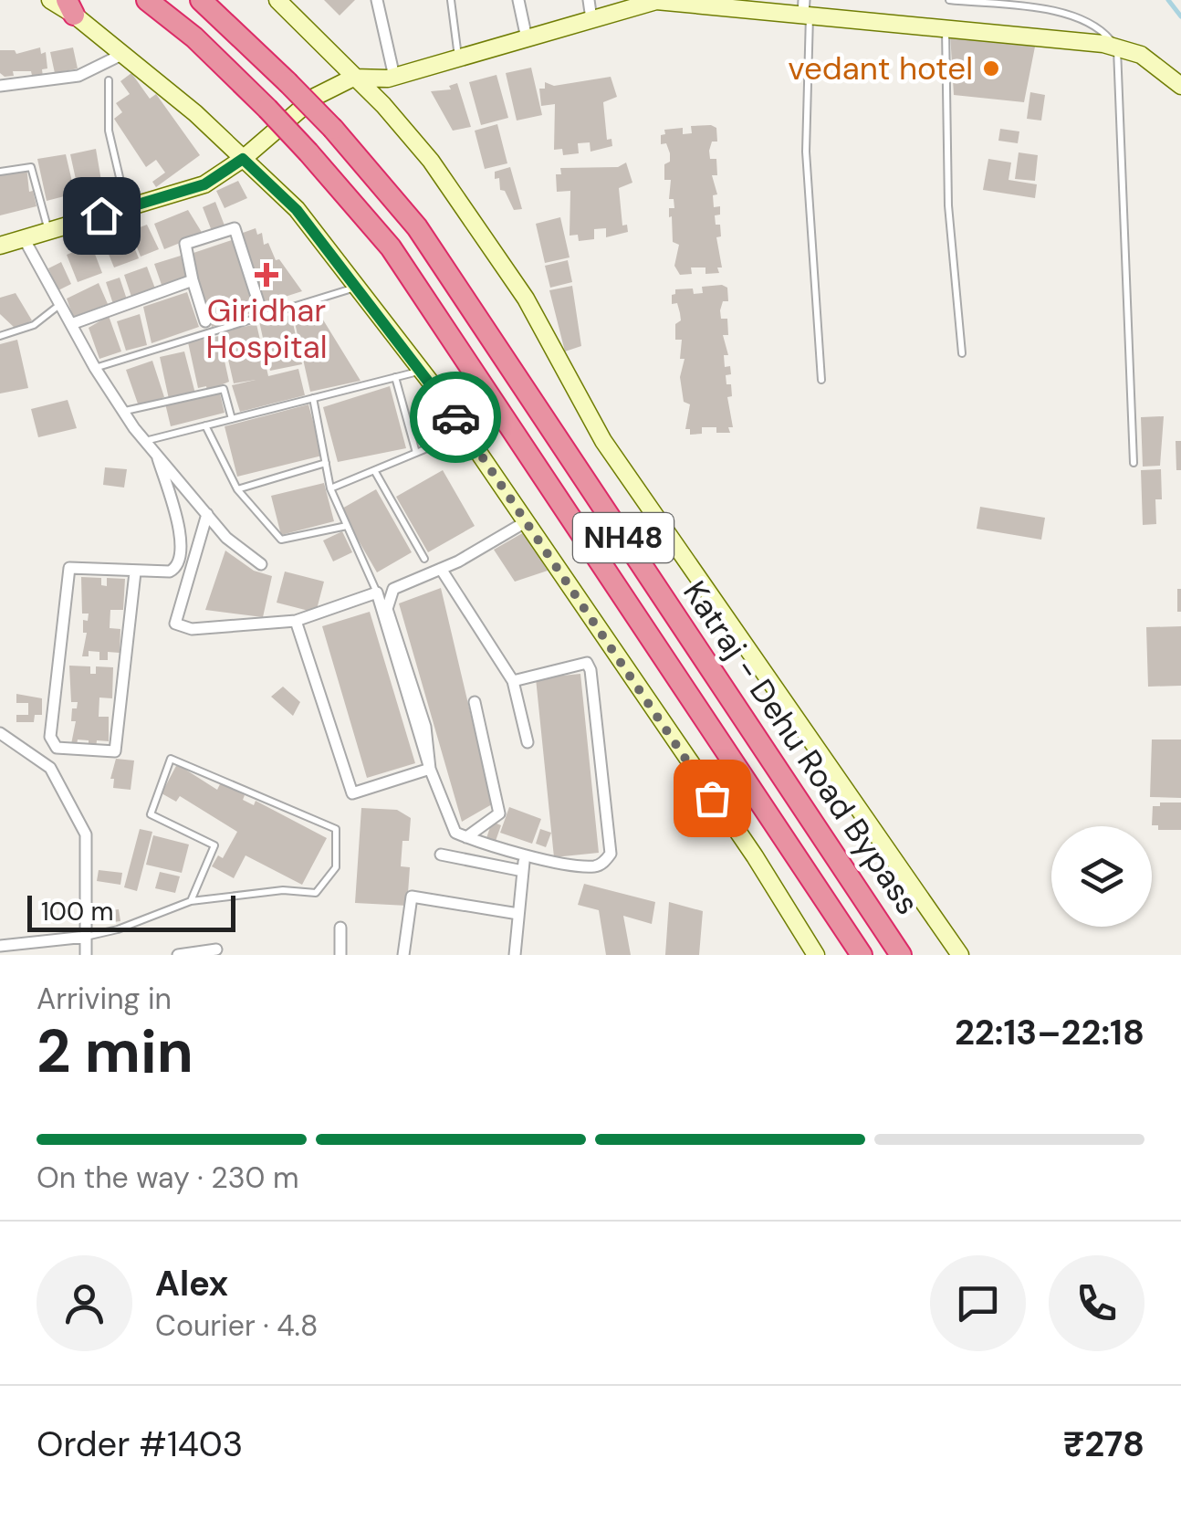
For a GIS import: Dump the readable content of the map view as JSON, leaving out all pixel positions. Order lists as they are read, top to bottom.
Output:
{
  "streets": {
    "highway": ["NH48", "Katraj - Dehu Road Bypass"]
  },
  "places": {
    "other": ["vedant hotel"],
    "health": ["Giridhar Hospital"]
  },
  "scale_bar": "100 m",
  "page": {
    "scale": "100 m",
    "heading": ["2 min", "Arriving in", "22:13–22:18"],
    "panel": [
      "Alex",
      "Courier · 4.8",
      "Order #1403",
      "₹278"
    ],
    "bar": "On the way · 230 m"
  }
}
